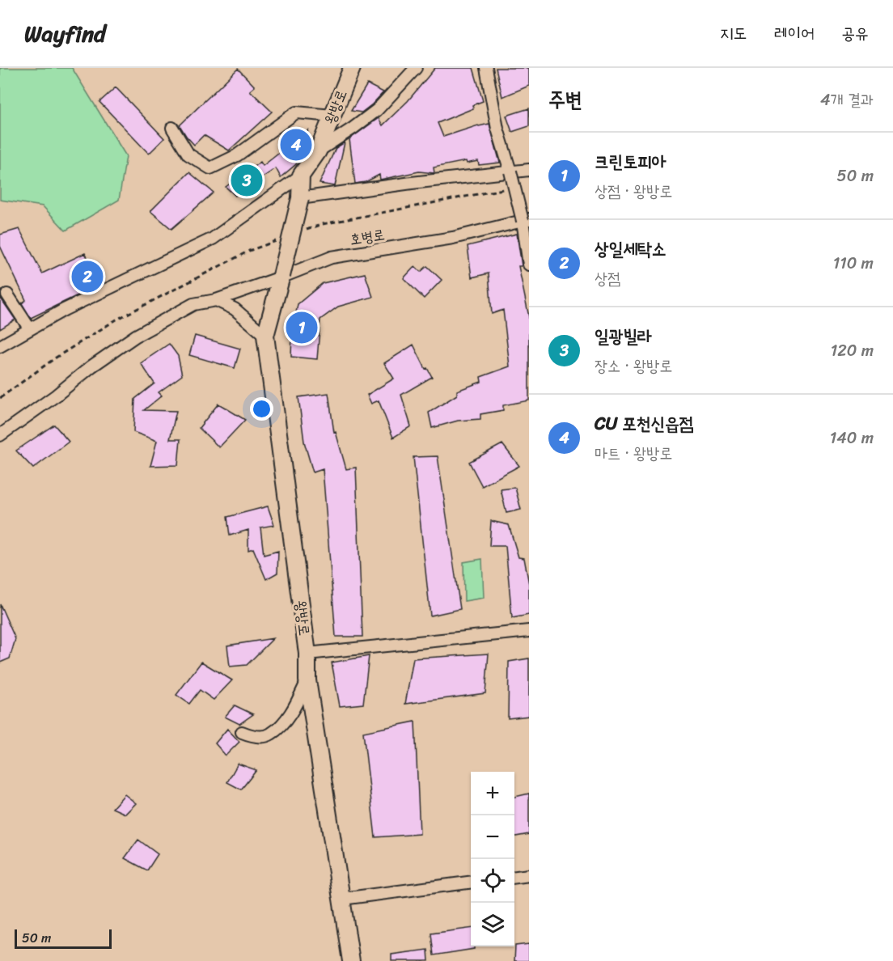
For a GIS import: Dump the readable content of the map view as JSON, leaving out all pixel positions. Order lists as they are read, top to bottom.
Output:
{
  "streets": {
    "main road": ["왕방로"],
    "street": ["호병로"]
  },
  "crossings": [
    ["왕방로", "호병로"]
  ],
  "scale_bar": "50 m",
  "page": {
    "header": "Wayfind",
    "nav": ["지도", "레이어", "공유"],
    "heading": ["주변", "4개 결과"],
    "pins": [
      "4",
      "3",
      "2",
      "1"
    ],
    "list": [
      {
        "mark": "1",
        "name": "크린토피아",
        "note": "상점 · 왕방로",
        "value": "50 m"
      },
      {
        "mark": "2",
        "name": "상일세탁소",
        "note": "상점",
        "value": "110 m"
      },
      {
        "mark": "3",
        "name": "일광빌라",
        "note": "장소 · 왕방로",
        "value": "120 m"
      },
      {
        "mark": "4",
        "name": "CU 포천신읍점",
        "note": "마트 · 왕방로",
        "value": "140 m"
      }
    ],
    "map_buttons": ["+", "−"],
    "scale": "50 m"
  }
}
